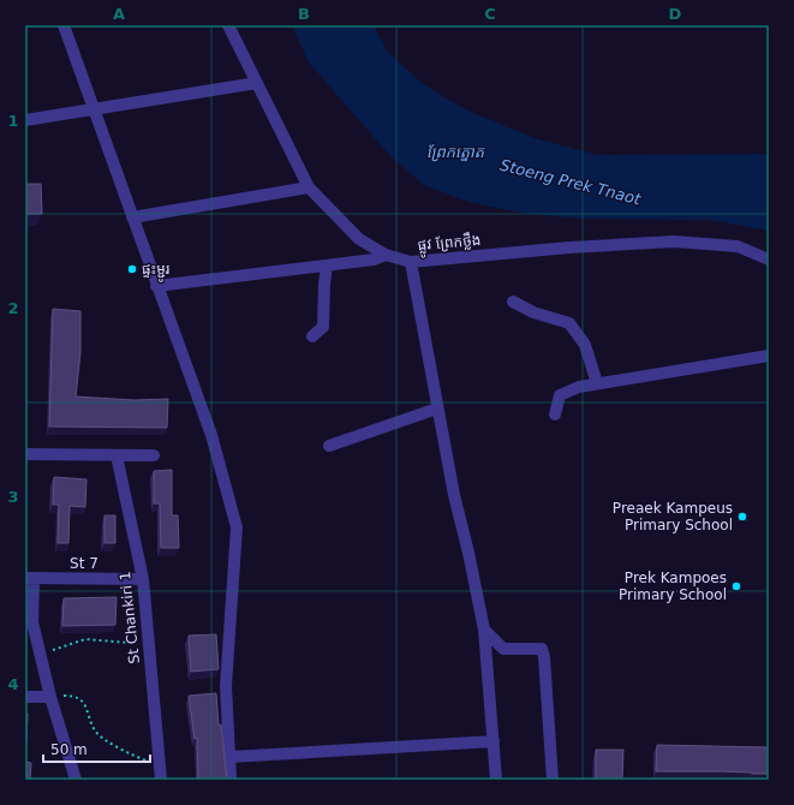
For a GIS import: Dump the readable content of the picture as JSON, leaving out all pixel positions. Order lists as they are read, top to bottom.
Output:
{
  "streets": {
    "street": ["ផ្លូវ ព្រែកថ្លឹង", "St 7", "St Chankiri 1"]
  },
  "crossings": [
    ["St 7", "St Chankiri 1"]
  ],
  "water": ["ព្រែកត្នោត", "Stoeng Prek Tnaot"],
  "places": ["ផ្ទះម្ជូរ", "Preaek Kampeus Primary School", "Prek Kampoes Primary School"],
  "scale_bar": "50 m",
  "grid": {
    "columns": [
      "A",
      "B",
      "C",
      "D"
    ],
    "rows": [
      "1",
      "2",
      "3",
      "4"
    ]
  }
}
